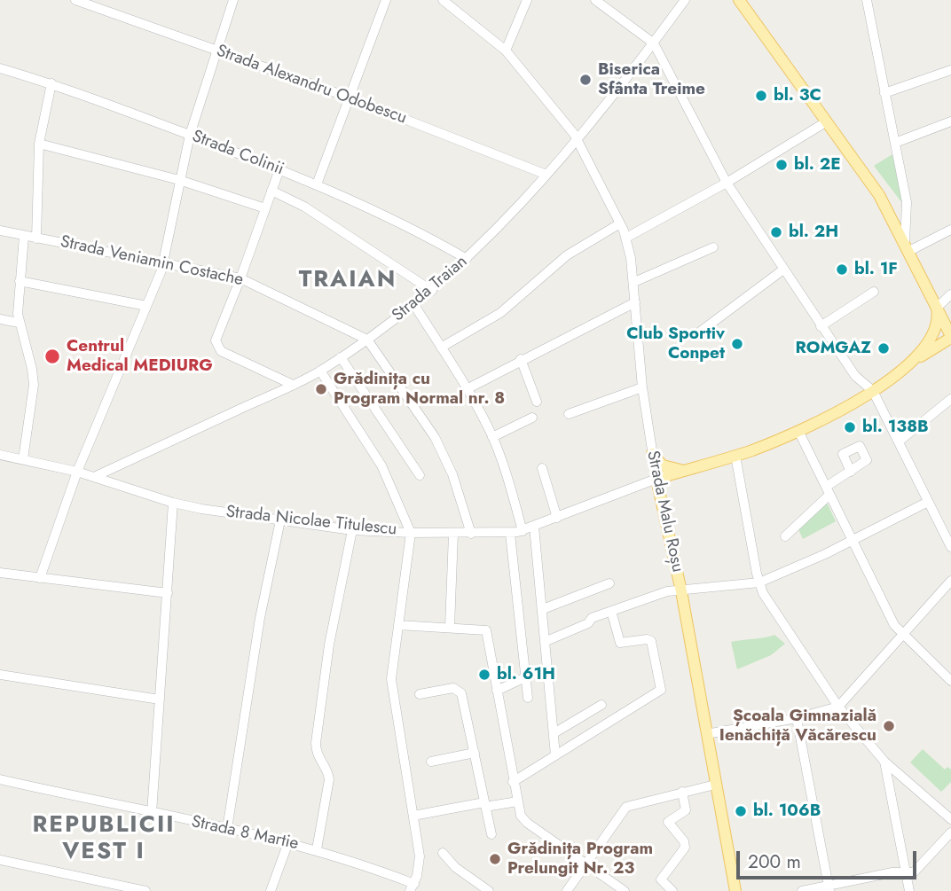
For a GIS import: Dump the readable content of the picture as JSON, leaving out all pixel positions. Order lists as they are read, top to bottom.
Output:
{
  "streets": {
    "main road": ["Strada Malu Roșu"],
    "street": [
      "Strada Alexandru Odobescu",
      "Strada Colinii",
      "Strada Veniamin Costache",
      "Strada Traian",
      "Strada Nicolae Titulescu",
      "Strada 8 Martie"
    ]
  },
  "crossings": [
    ["Strada Alexandru Odobescu", "Strada Traian"],
    ["Strada Colinii", "Strada Traian"],
    ["Strada Veniamin Costache", "Strada Traian"],
    ["Strada Veniamin Costache", "Strada Nicolae Titulescu"],
    ["Strada Traian", "Strada Malu Roșu"],
    ["Strada Traian", "Strada Nicolae Titulescu"],
    ["Strada Malu Roșu", "Strada Nicolae Titulescu"]
  ],
  "districts": ["TRAIAN", "REPUBLICII VEST I"],
  "places": [
    "Biserica Sfânta Treime",
    "bl. 3C",
    "bl. 2E",
    "bl. 2H",
    "bl. 1F",
    "Club Sportiv Conpet",
    "ROMGAZ",
    "Centrul Medical MEDIURG",
    "Grădinița cu Program Normal nr. 8",
    "bl. 138B",
    "bl. 61H",
    "Școala Gimnazială Ienăchiță Văcărescu",
    "bl. 106B",
    "Grădinița Program Prelungit Nr. 23"
  ],
  "scale_bar": "200 m"
}
